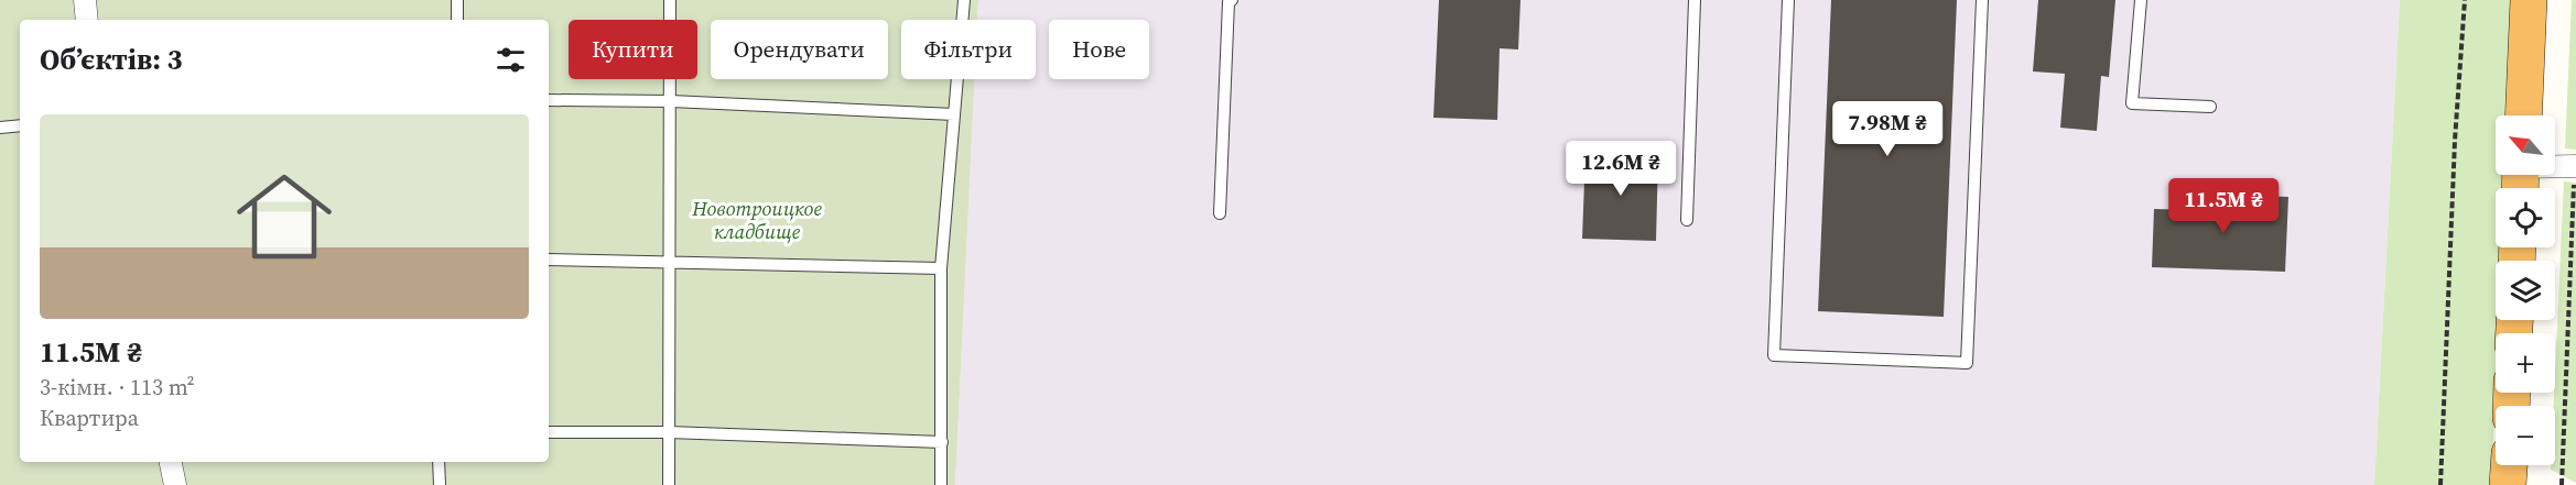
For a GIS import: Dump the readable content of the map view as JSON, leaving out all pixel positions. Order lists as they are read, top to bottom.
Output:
{
  "parks": ["Новотроицкое кладбище"],
  "north": "top left",
  "page": {
    "chip": [
      "Купити",
      "Орендувати",
      "Фільтри",
      "Нове"
    ],
    "heading": "Об’єктів: 3",
    "list": [
      {
        "name": "11.5M ₴",
        "note": "3-кімн. · 113 m² · Квартира"
      }
    ],
    "price": ["7.98M ₴", "12.6M ₴", "11.5M ₴"],
    "map_buttons": ["+", "−"]
  }
}
